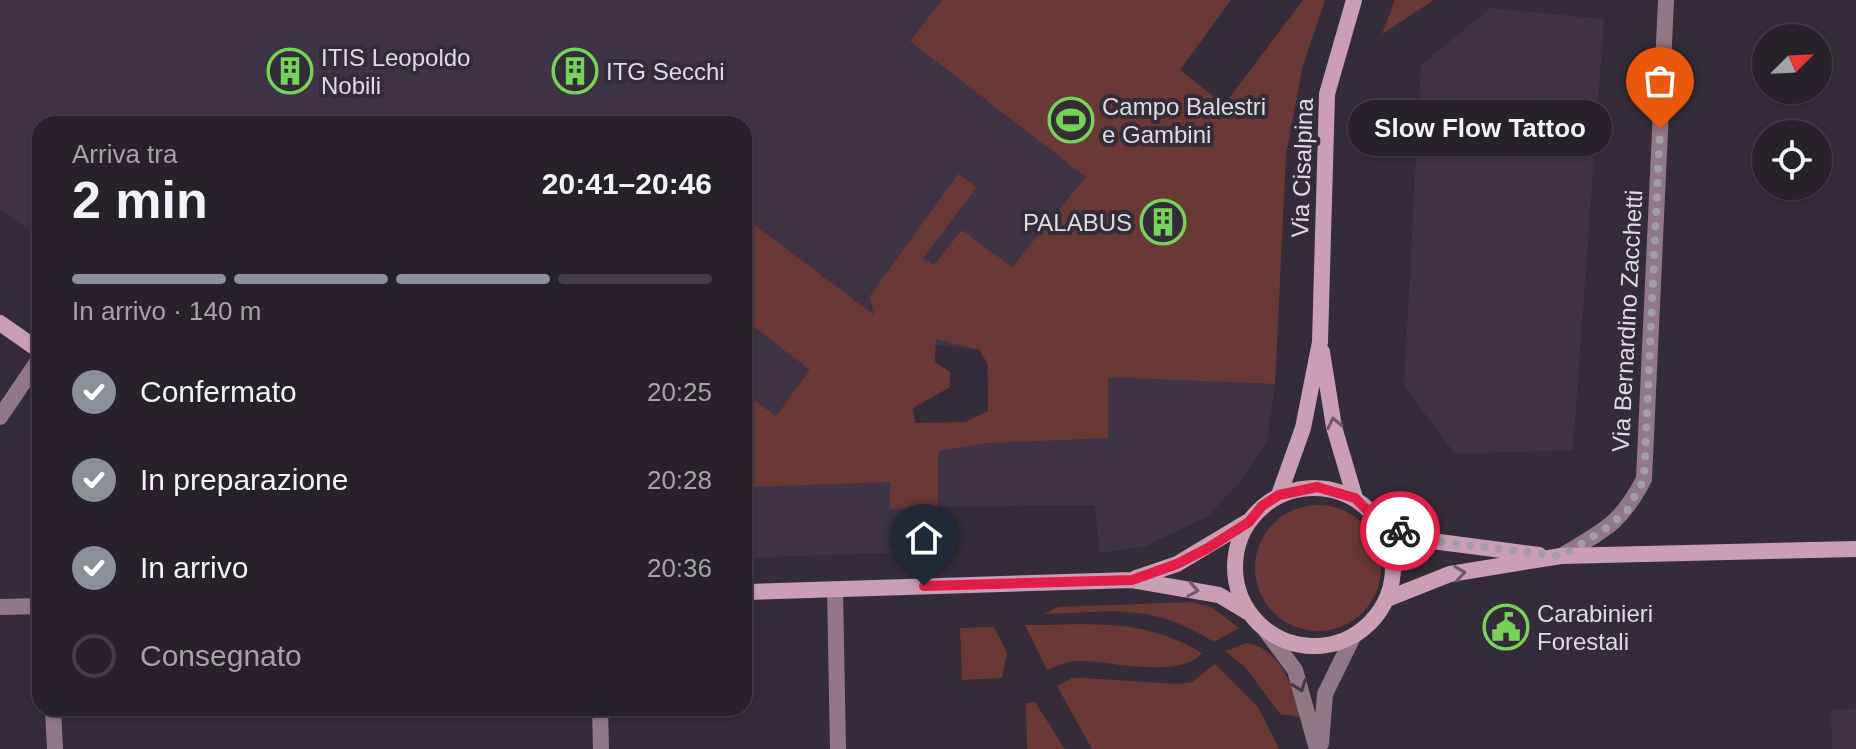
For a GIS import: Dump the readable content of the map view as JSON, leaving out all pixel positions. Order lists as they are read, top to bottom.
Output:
{
  "streets": {
    "main road": ["Via Cisalpina"],
    "street": ["Via Bernardino Zacchetti"]
  },
  "places": {
    "building": ["ITIS Leopoldo Nobili", "ITG Secchi", "PALABUS"],
    "sports": ["Campo Balestri e Gambini"],
    "other": ["Slow Flow Tattoo"],
    "public building": ["Carabinieri Forestali"]
  },
  "north": "top right",
  "page": {
    "bubble": "Slow Flow Tattoo",
    "heading": ["2 min", "Arriva tra", "20:41–20:46"],
    "bar": "In arrivo · 140 m",
    "list": [
      ["Confermato", "20:25"],
      ["In preparazione", "20:28"],
      ["In arrivo", "20:36"],
      "Consegnato"
    ]
  }
}
